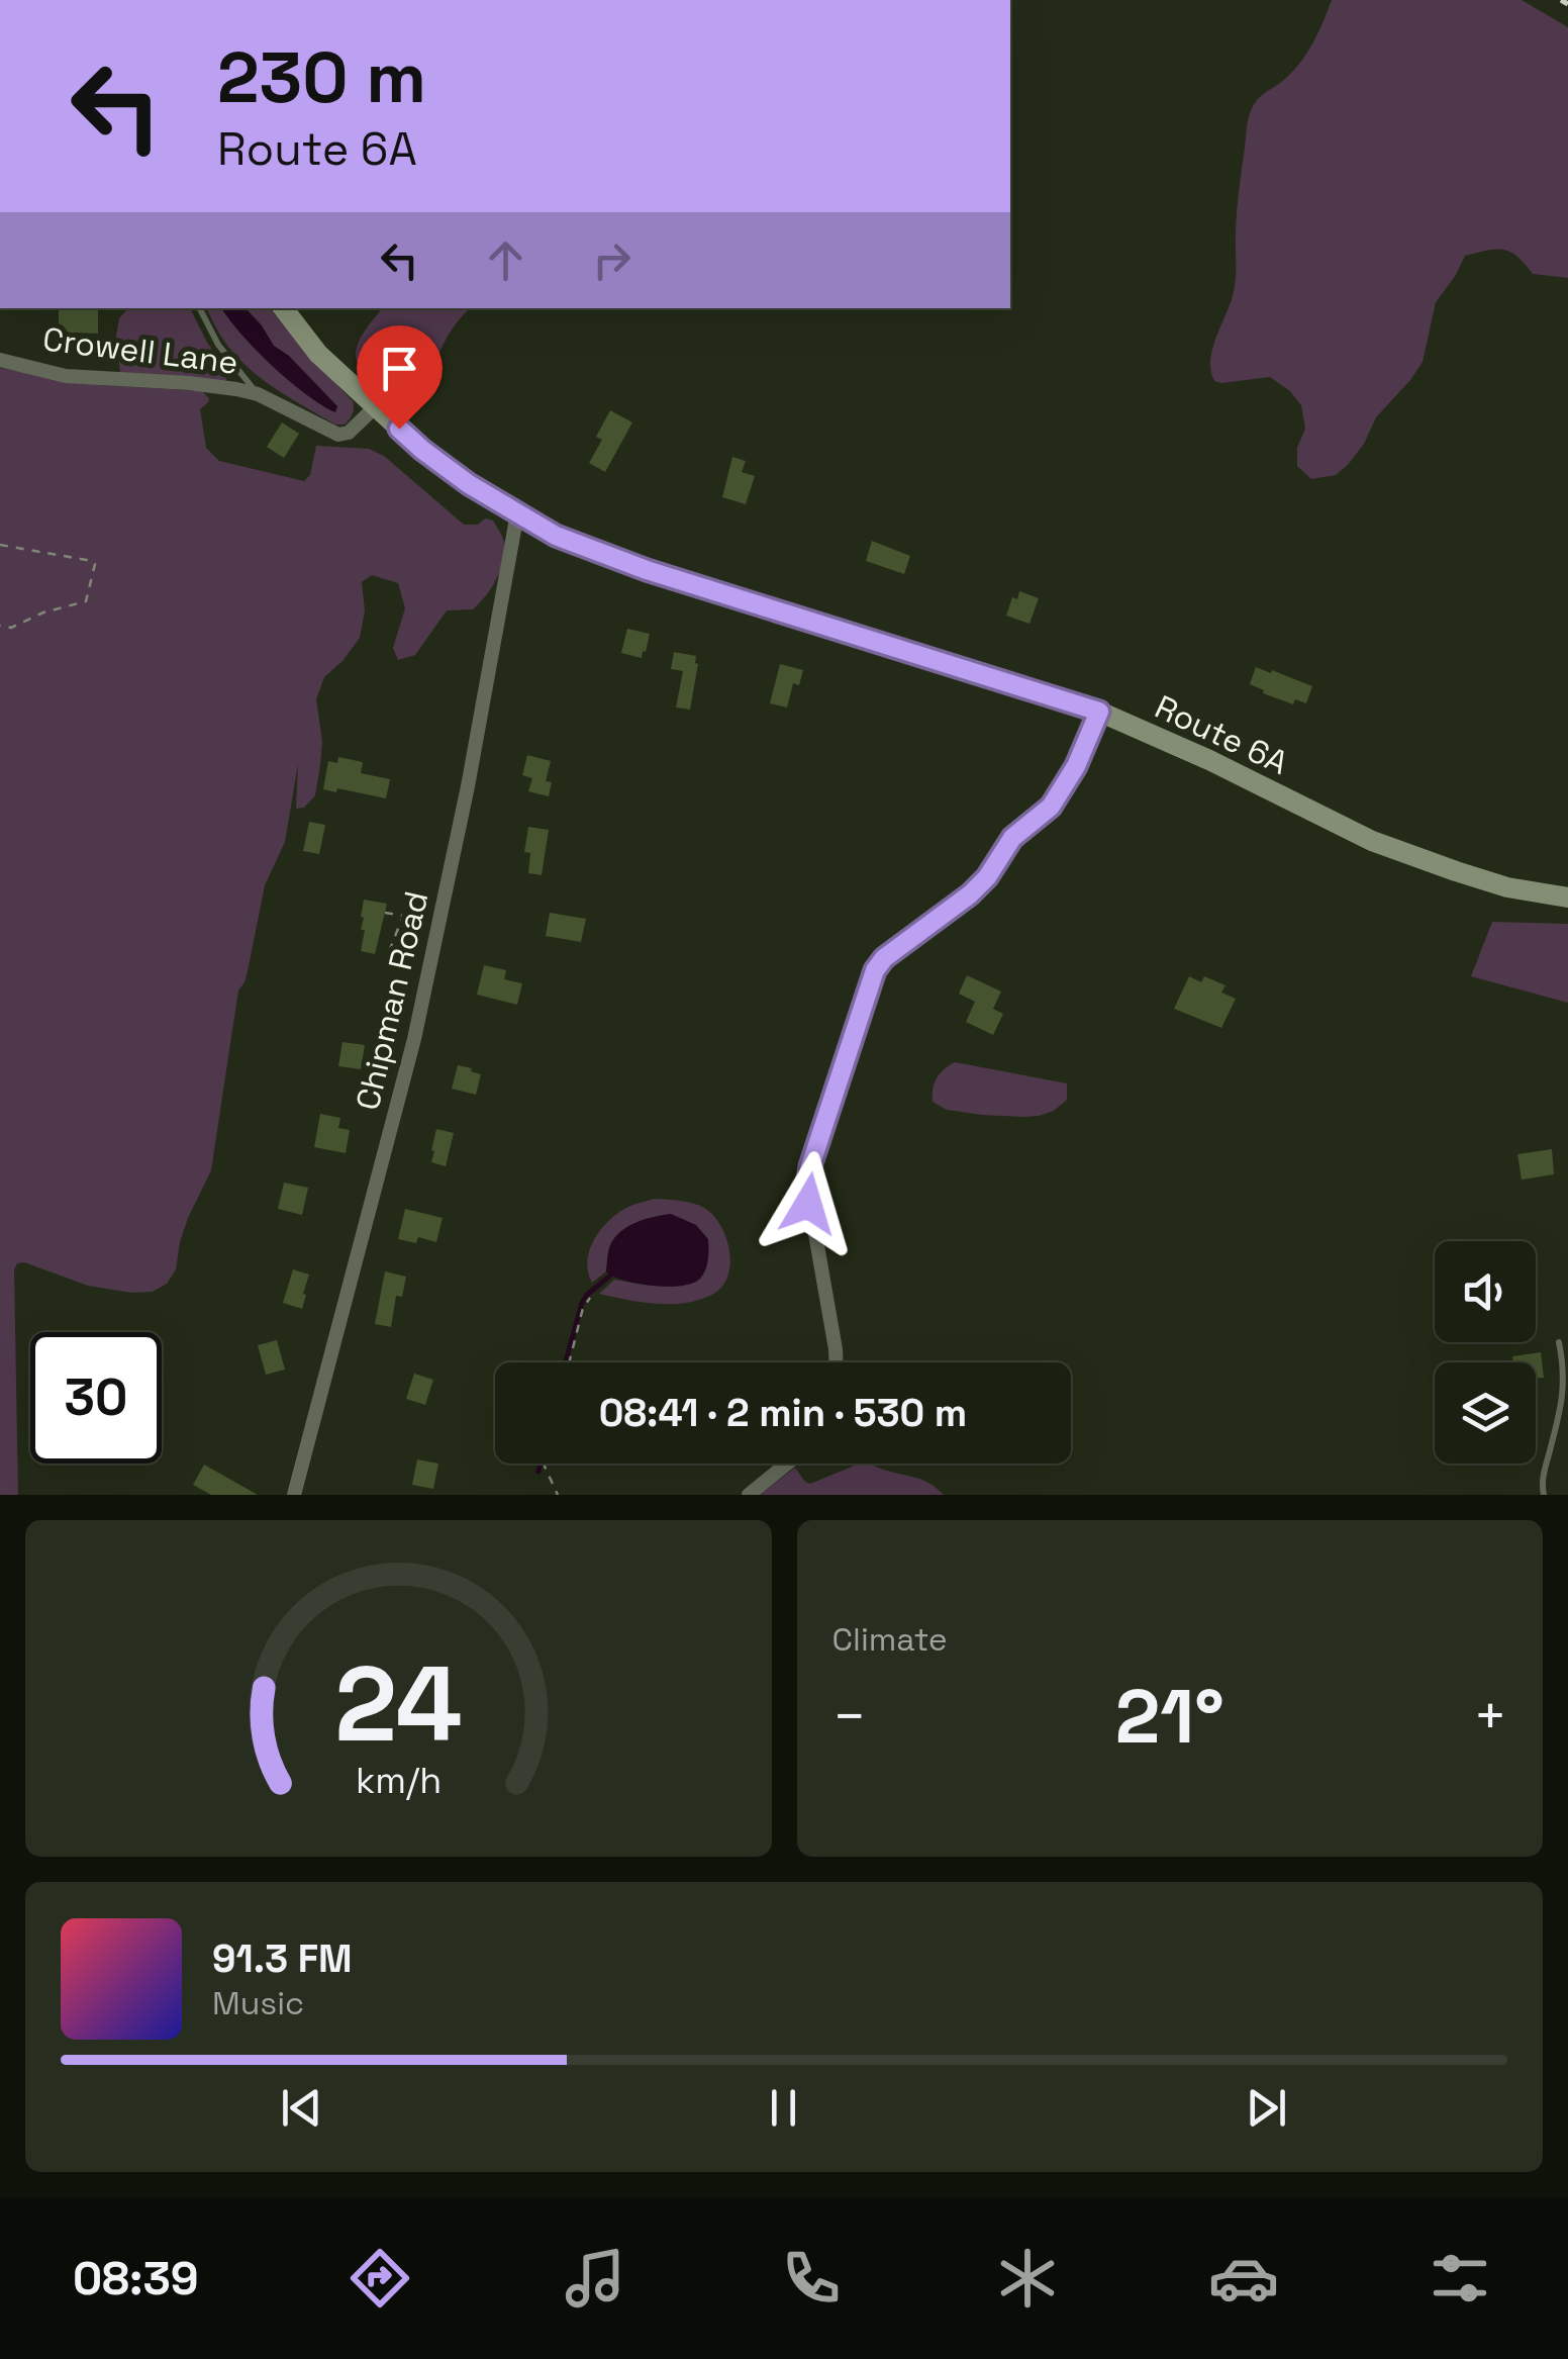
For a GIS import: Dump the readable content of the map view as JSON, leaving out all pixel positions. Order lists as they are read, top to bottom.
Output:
{
  "streets": {
    "main road": ["Route 6A"],
    "street": ["Crowell Lane", "Chipman Road"]
  },
  "crossings": [
    ["Crowell Lane", "Route 6A"],
    ["Route 6A", "Chipman Road"]
  ],
  "page": {
    "turn": ["230 m", "Route 6A"],
    "limit": "30",
    "trip": "08:41 · 2 min · 530 m",
    "tile": "Climate",
    "heat": ["−", "21°", "+"],
    "song": ["91.3 FM", "Music"],
    "tabs": "08:39",
    "gauge": ["24", "km/h"]
  }
}
